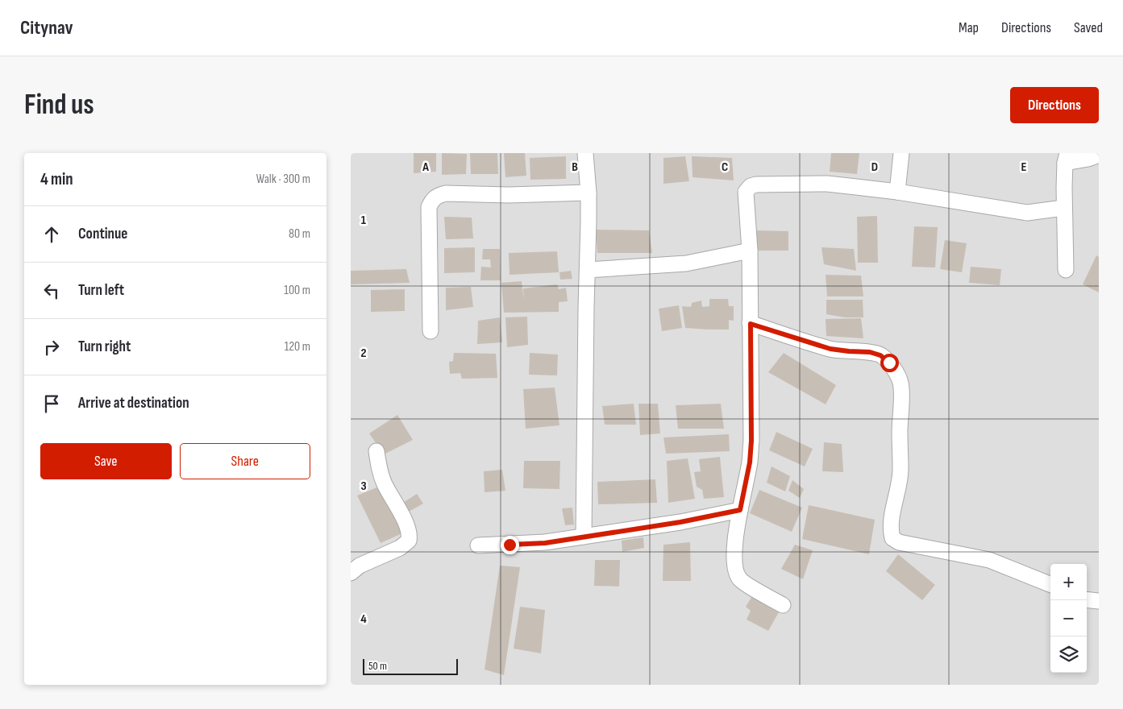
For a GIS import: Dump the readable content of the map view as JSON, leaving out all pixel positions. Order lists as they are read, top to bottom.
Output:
{
  "scale_bar": "50 m",
  "page": {
    "header": "Citynav",
    "nav": ["Map", "Directions", "Saved"],
    "buttons": [
      "Directions",
      ["Save", "Share"]
    ],
    "title": "Find us",
    "heading": ["4 min", "Walk · 300 m"],
    "list": [
      ["Continue", "80 m"],
      ["Turn left", "100 m"],
      ["Turn right", "120 m"],
      "Arrive at destination"
    ],
    "map_buttons": ["+", "−"],
    "scale": "50 m"
  },
  "grid": {
    "columns": [
      "A",
      "B",
      "C",
      "D",
      "E"
    ],
    "rows": [
      "1",
      "2",
      "3",
      "4"
    ]
  }
}
